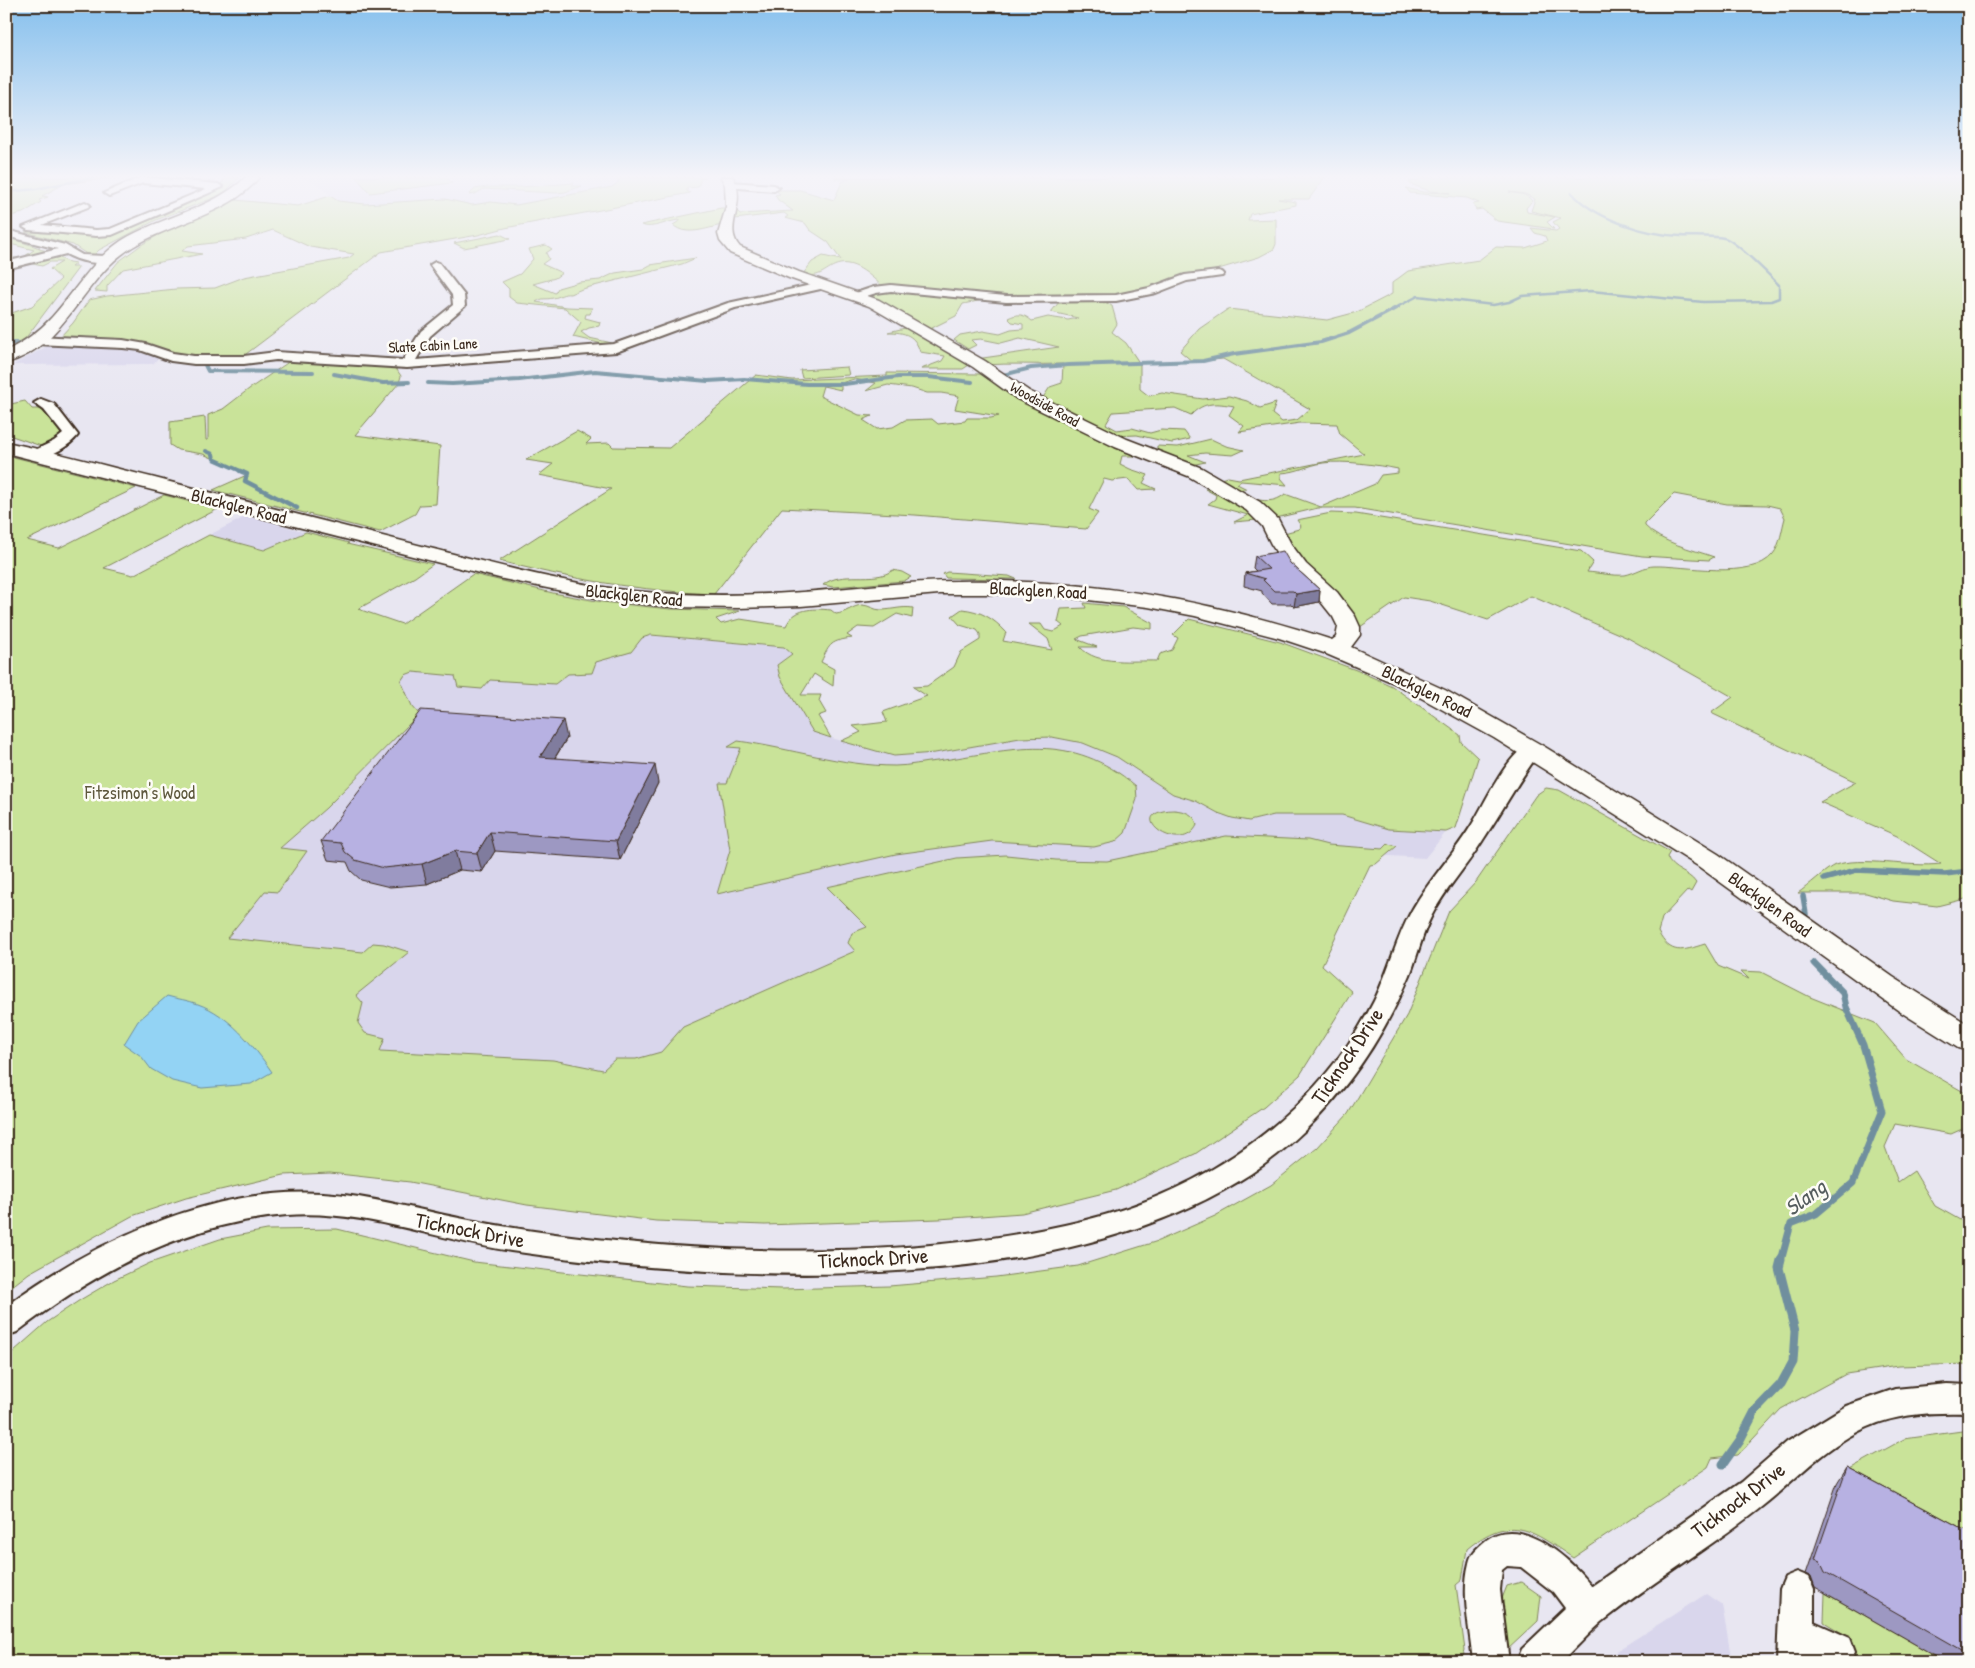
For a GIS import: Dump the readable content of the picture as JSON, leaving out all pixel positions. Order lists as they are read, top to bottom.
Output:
{
  "streets": {
    "street": [
      "Slate Cabin Lane",
      "Woodside Road",
      "Blackglen Road",
      "Ticknock Drive"
    ]
  },
  "crossings": [
    ["Slate Cabin Lane", "Woodside Road"],
    ["Woodside Road", "Blackglen Road"],
    ["Blackglen Road", "Ticknock Drive"]
  ],
  "water": ["Slang"],
  "parks": ["Fitzsimon's Wood"]
}
